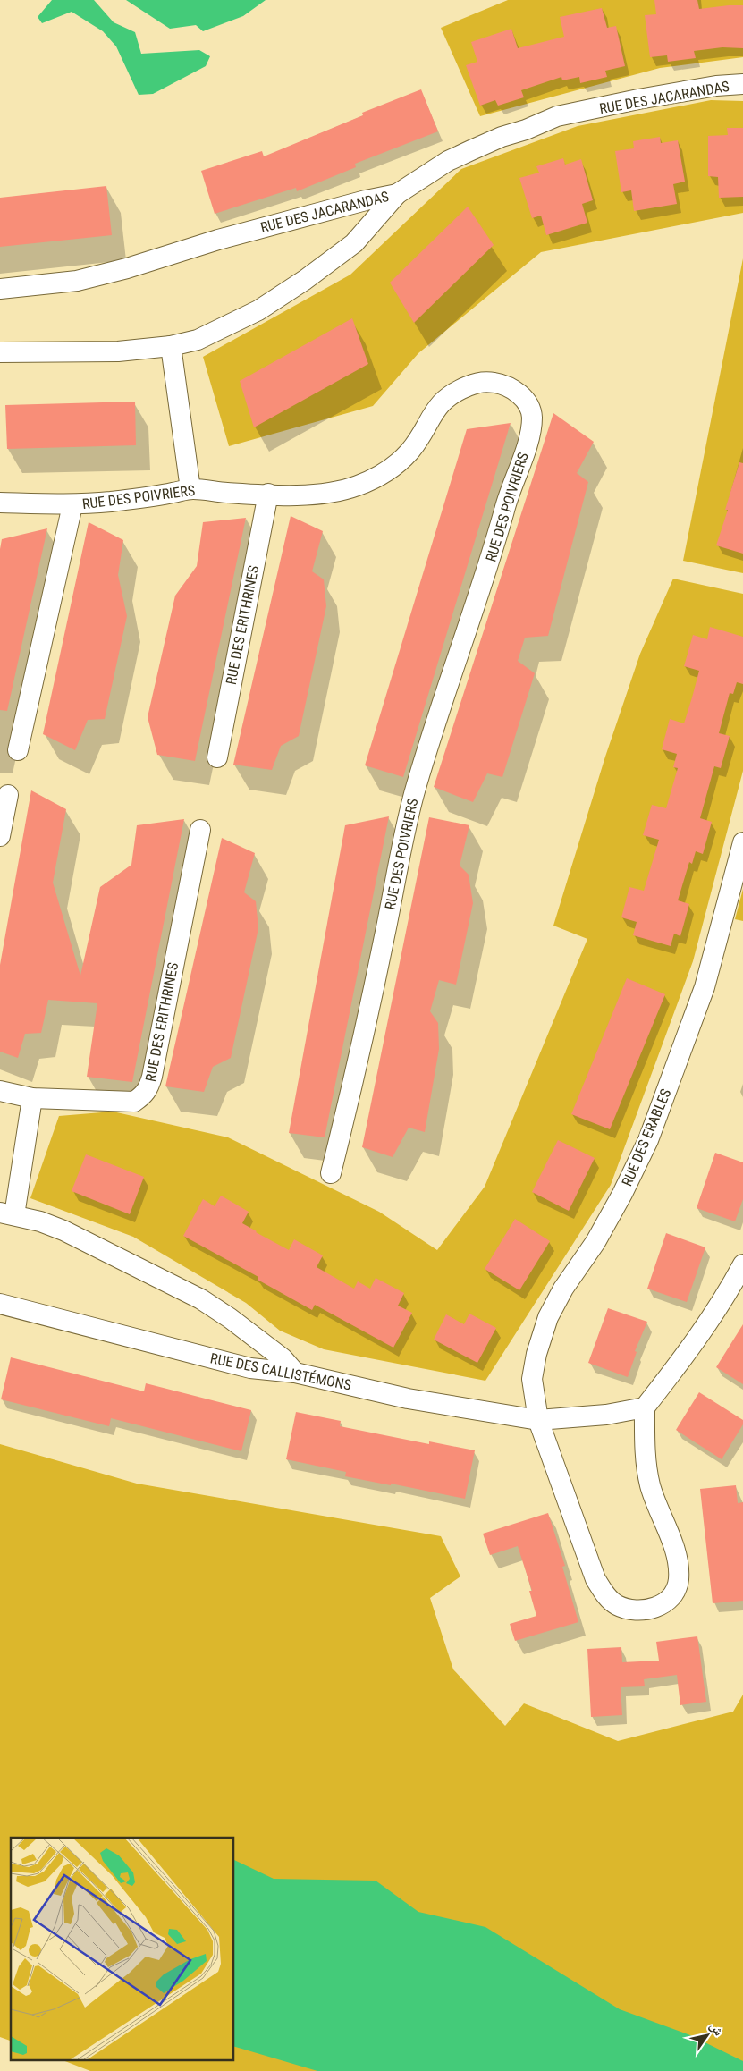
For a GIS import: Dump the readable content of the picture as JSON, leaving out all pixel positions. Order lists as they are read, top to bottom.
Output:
{
  "streets": {
    "street": [
      "RUE DES JACARANDAS",
      "RUE DES POIVRIERS",
      "RUE DES ERITHRINES",
      "RUE DES ERABLES",
      "RUE DES CALLISTÉMONS"
    ]
  },
  "crossings": [
    ["RUE DES POIVRIERS", "RUE DES ERITHRINES"],
    ["RUE DES ERABLES", "RUE DES CALLISTÉMONS"]
  ],
  "north": "top right"
}
